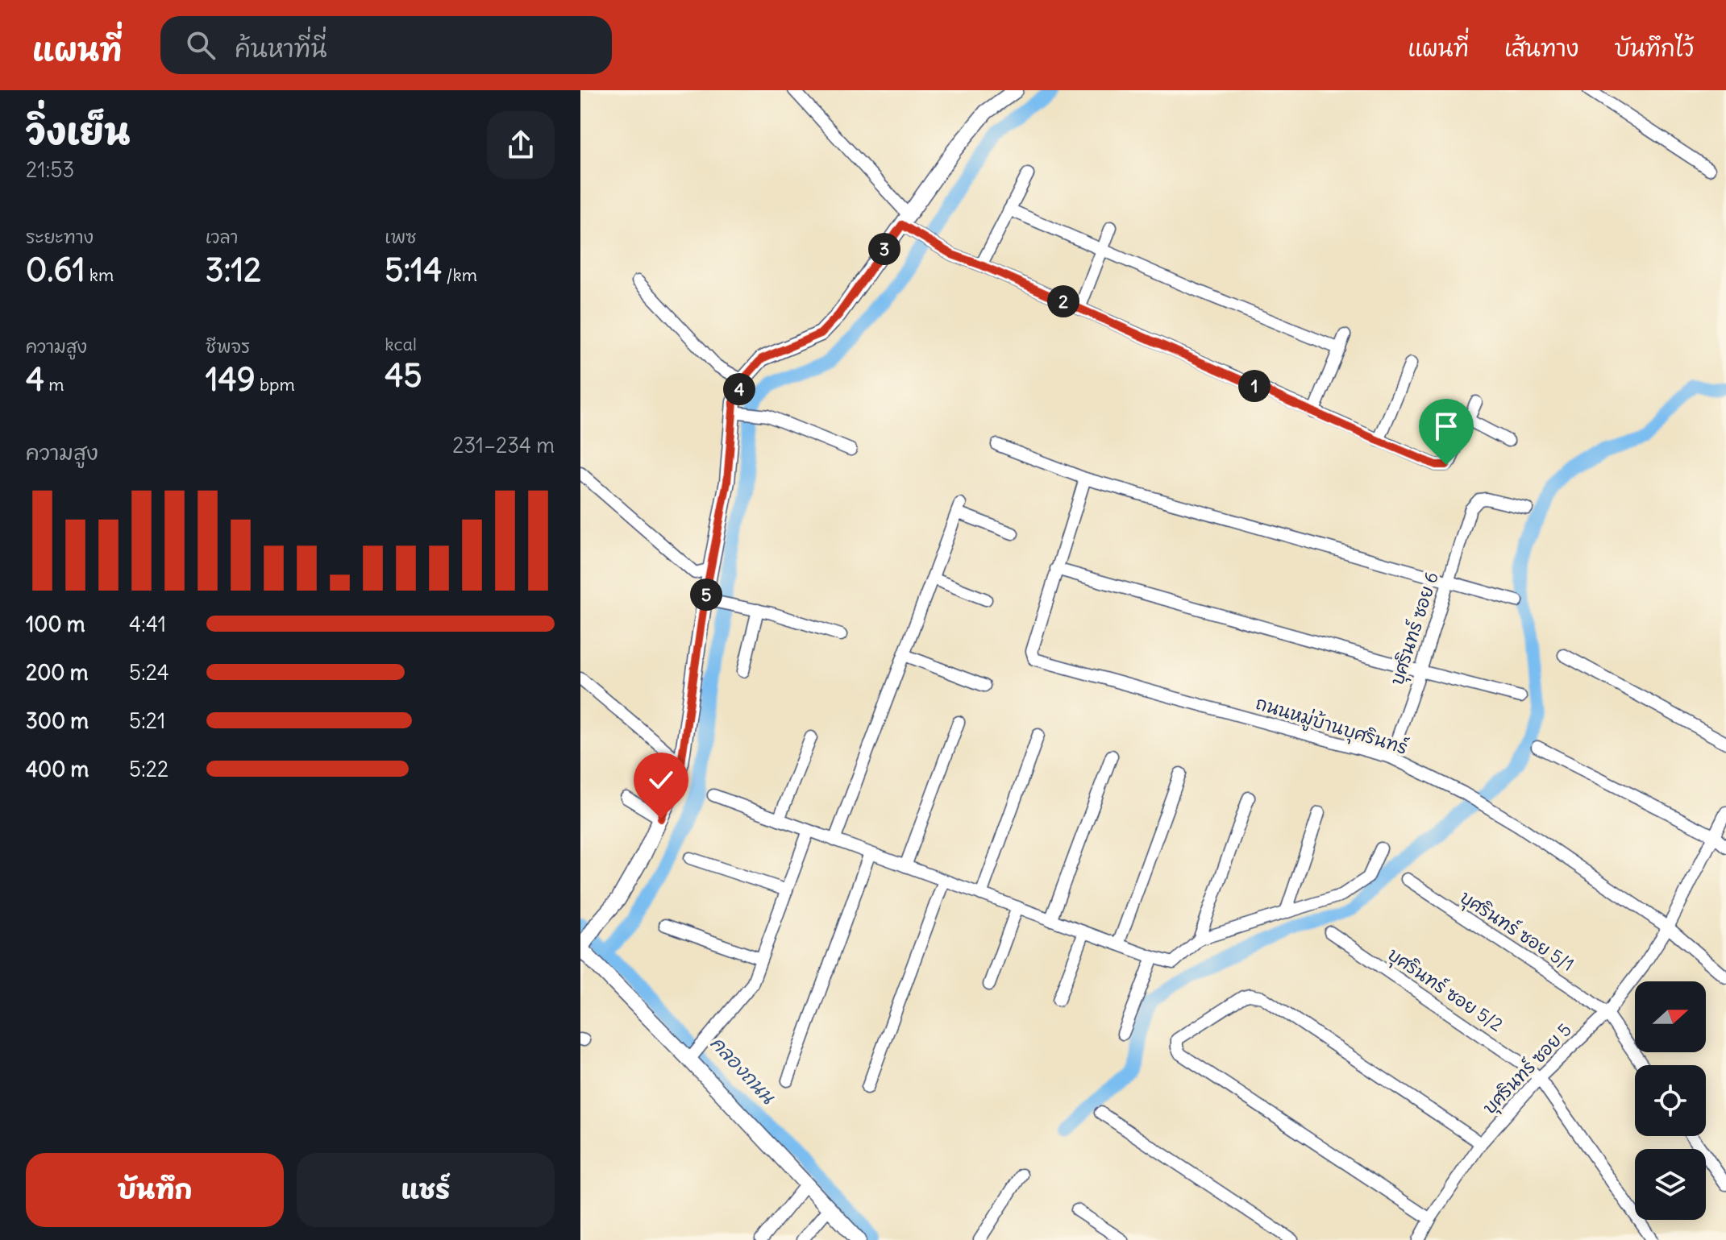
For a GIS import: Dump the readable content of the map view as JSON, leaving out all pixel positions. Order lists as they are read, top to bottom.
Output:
{
  "streets": {
    "street": [
      "บุศรินทร์ ซอย 6",
      "ถนนหมู่บ้านบุศรินทร์",
      "บุศรินทร์ ซอย 5/1",
      "บุศรินทร์ ซอย 5/2",
      "บุศรินทร์ ซอย 5"
    ]
  },
  "crossings": [
    ["บุศรินทร์ ซอย 6", "ถนนหมู่บ้านบุศรินทร์"],
    ["ถนนหมู่บ้านบุศรินทร์", "บุศรินทร์ ซอย 5"],
    ["บุศรินทร์ ซอย 5/1", "บุศรินทร์ ซอย 5"],
    ["บุศรินทร์ ซอย 5/2", "บุศรินทร์ ซอย 5"]
  ],
  "water": ["คลองถนน"],
  "north": "right",
  "page": {
    "header": "แผนที่",
    "search": "ค้นหาที่นี่",
    "nav": ["แผนที่", "เส้นทาง", "บันทึกไว้"],
    "heading": ["วิ่งเย็น", "21:53"],
    "stats": [
      ["ระยะทาง", "0.61 km"],
      ["เวลา", "3:12"],
      ["เพซ", "5:14 /km"],
      ["ความสูง", "4 m"],
      ["ชีพจร", "149 bpm"],
      ["kcal", "45"]
    ],
    "pins": [
      "3",
      "2",
      "1",
      "4",
      "5"
    ],
    "chart": ["ความสูง", "231–234 m"],
    "list": [
      {
        "name": "100 m",
        "note": "4:41"
      },
      {
        "name": "200 m",
        "note": "5:24"
      },
      {
        "name": "300 m",
        "note": "5:21"
      },
      {
        "name": "400 m",
        "note": "5:22"
      }
    ],
    "buttons": ["บันทึก", "แชร์"]
  }
}
